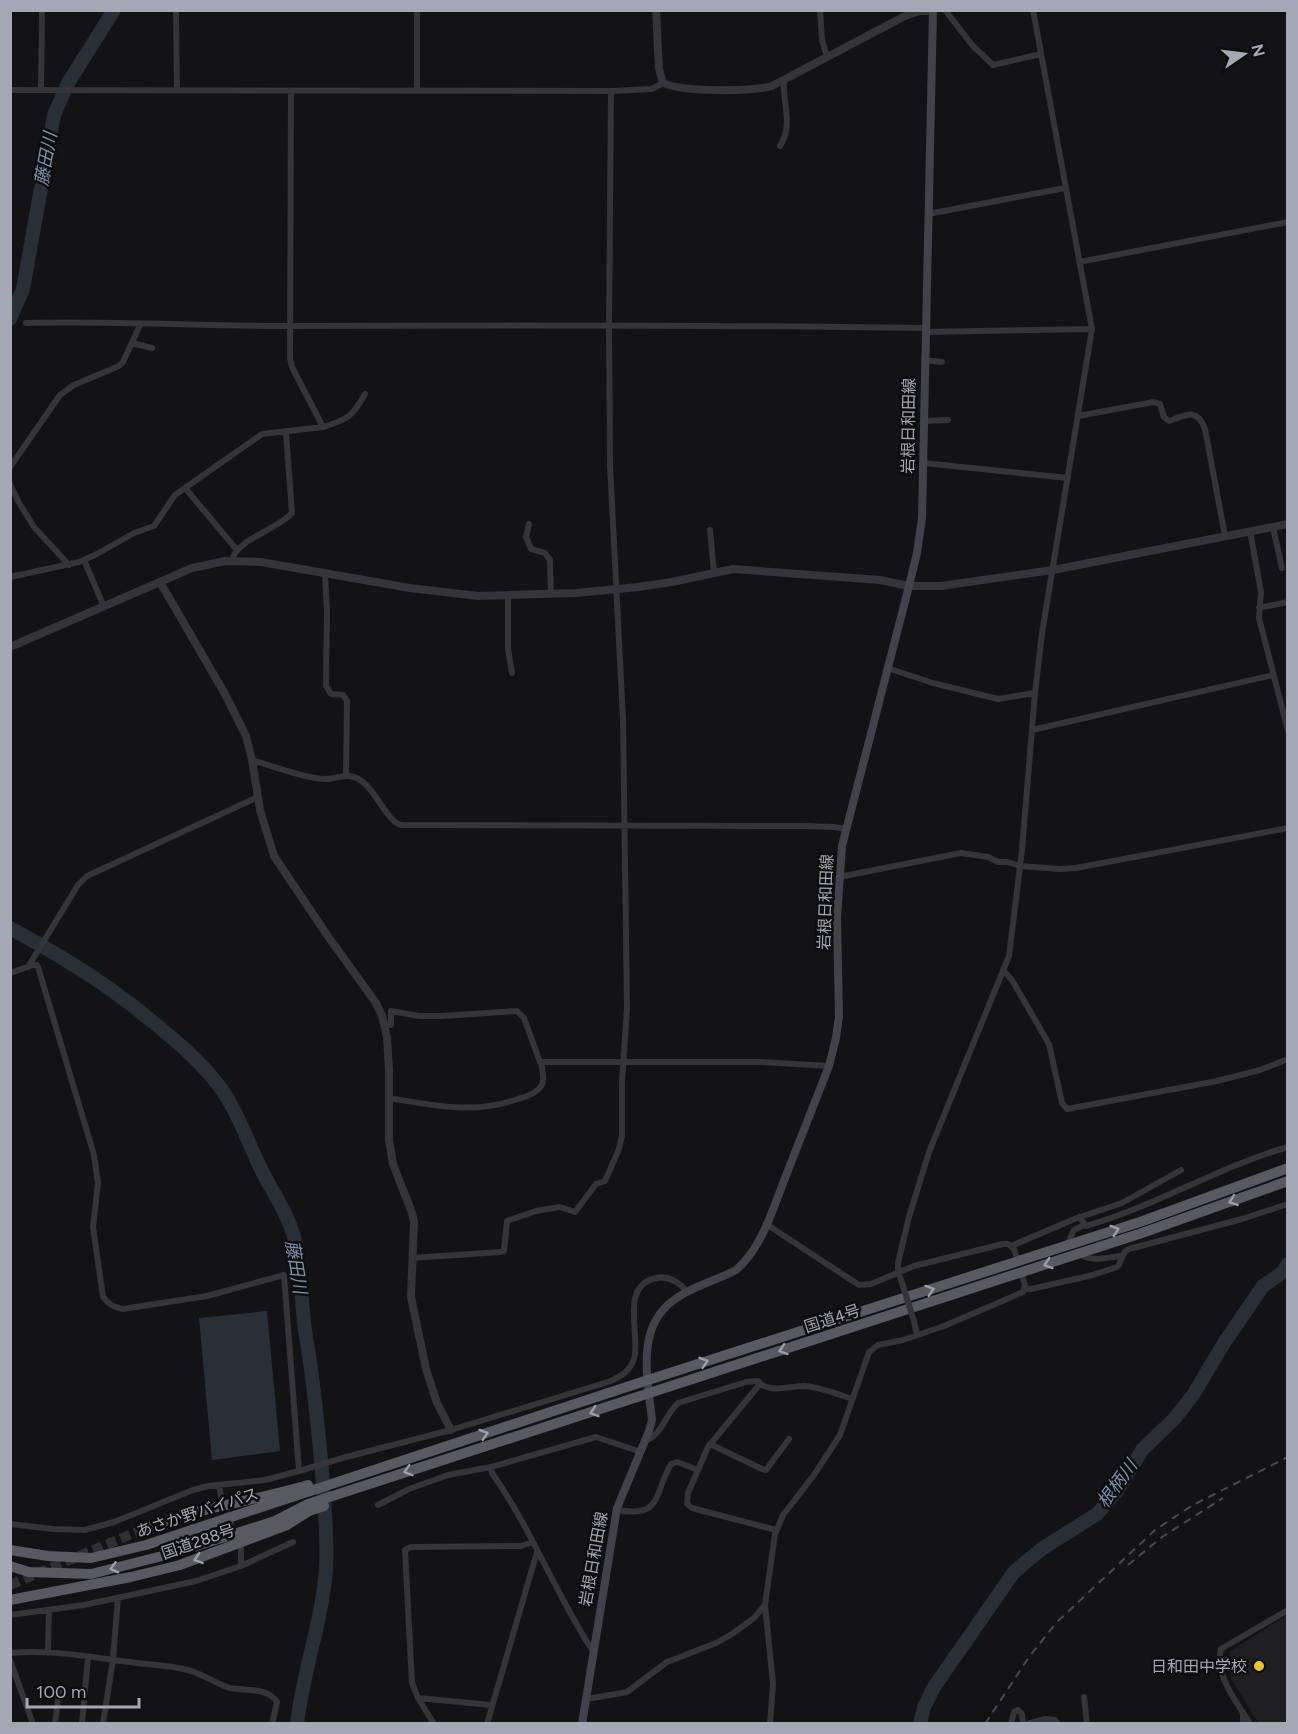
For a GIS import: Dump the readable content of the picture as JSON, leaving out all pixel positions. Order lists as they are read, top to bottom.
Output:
{
  "streets": {
    "highway": ["国道4号", "あさか野バイパス", "国道288号"],
    "main road": ["岩根日和田線"]
  },
  "crossings": [
    ["岩根日和田線", "国道4号"],
    ["国道4号", "国道288号"],
    ["あさか野バイパス", "国道288号"]
  ],
  "water": ["藤田川", "根柄川"],
  "places": ["日和田中学校"],
  "scale_bar": "100 m",
  "north": "right"
}
